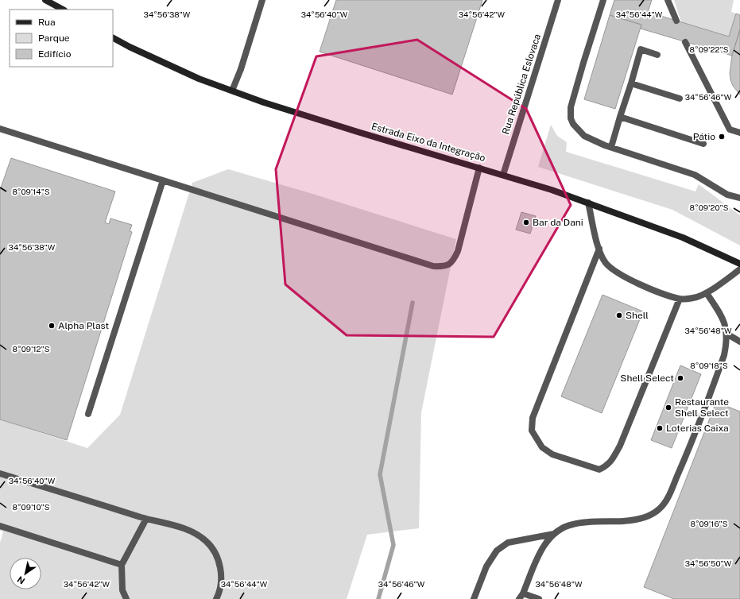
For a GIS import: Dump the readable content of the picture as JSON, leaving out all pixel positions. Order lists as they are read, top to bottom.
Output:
{
  "streets": {
    "main road": ["Estrada Eixo da Integração"],
    "street": ["Rua República Eslovaca"]
  },
  "crossings": [
    ["Rua República Eslovaca", "Estrada Eixo da Integração"]
  ],
  "places": [
    "Pátio",
    "Bar da Dani",
    "Shell",
    "Alpha Plast",
    "Shell Select",
    "Restaurante Shell Select",
    "Loterias Caixa"
  ],
  "legend": ["Rua", "Parque", "Edifício"],
  "north": "bottom left",
  "coordinates": [
    "34°56'38\"W",
    "34°56'40\"W",
    "34°56'42\"W",
    "34°56'44\"W",
    "8°09'22\"S",
    "34°56'46\"W",
    "8°09'14\"S",
    "8°09'20\"S",
    "34°56'48\"W",
    "8°09'12\"S",
    "8°09'18\"S",
    "8°09'10\"S",
    "8°09'16\"S",
    "34°56'50\"W"
  ]
}
